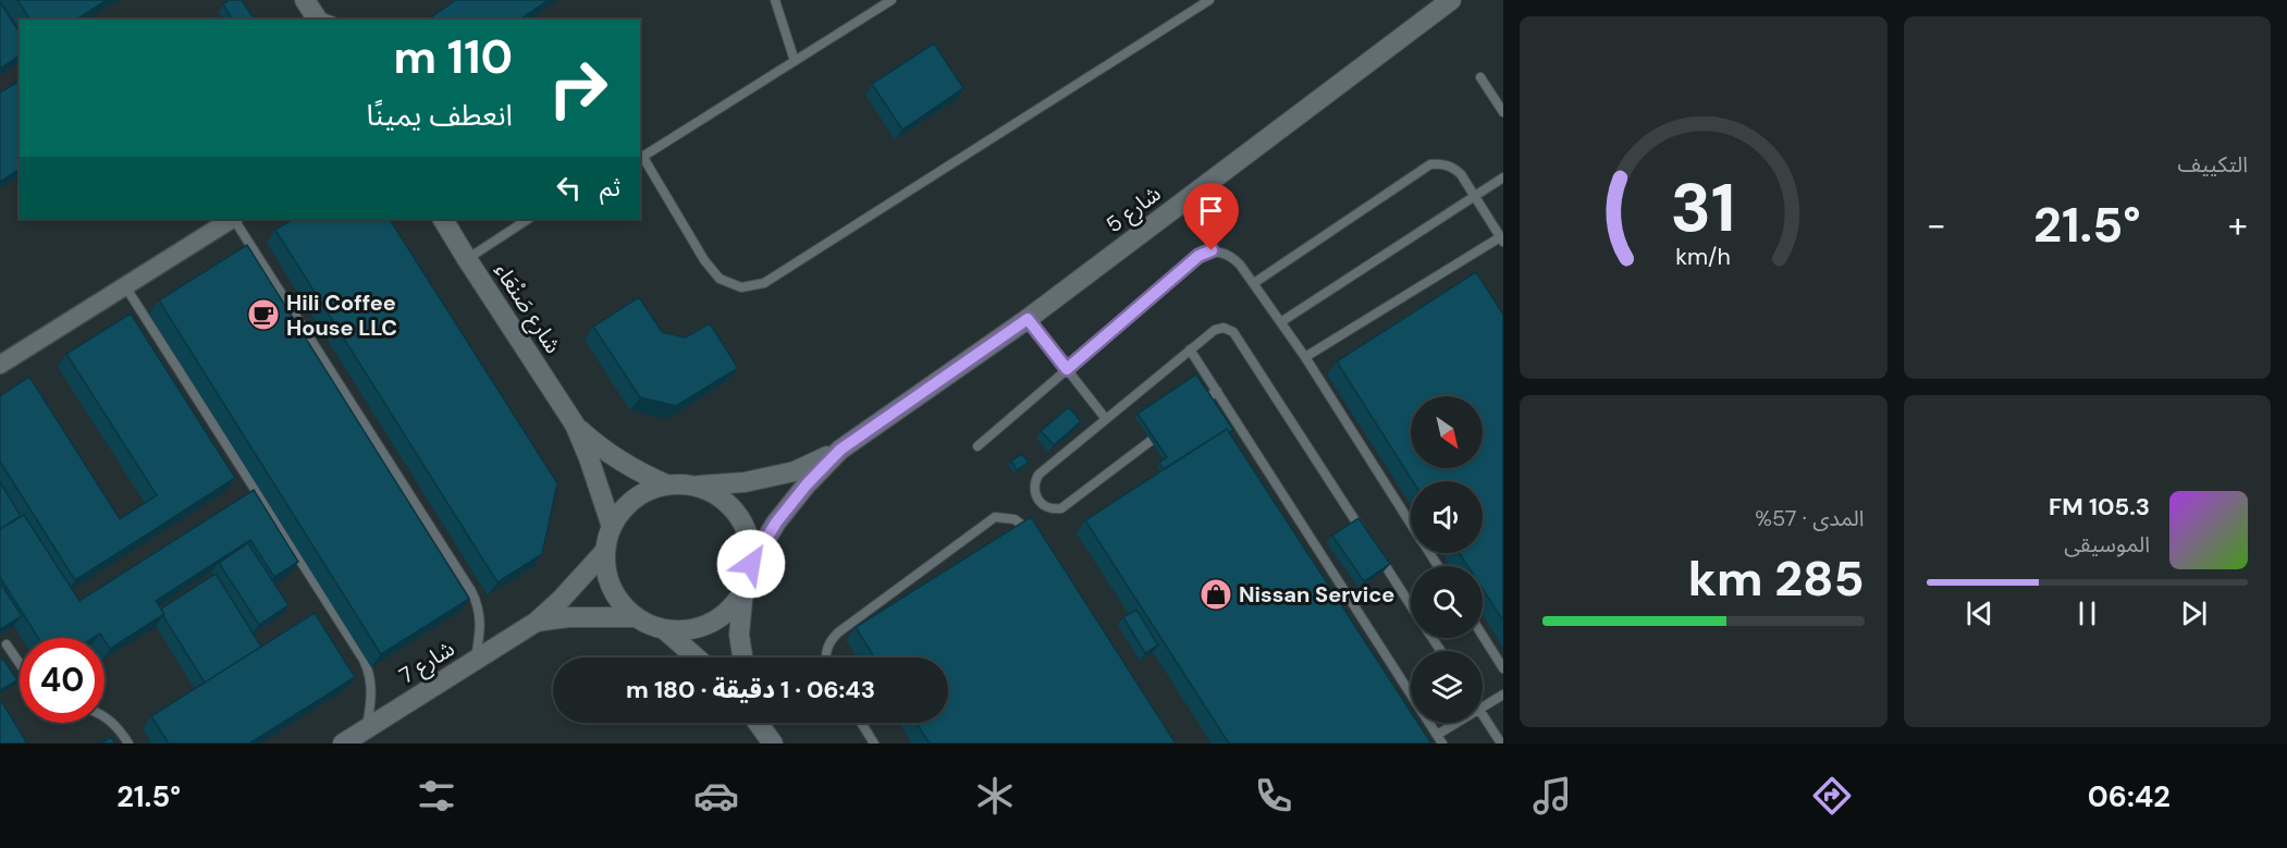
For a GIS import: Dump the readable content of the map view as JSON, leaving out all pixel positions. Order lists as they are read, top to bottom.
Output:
{
  "streets": {
    "street": ["شارع 5", "شارع صَنْعَاء", "شارع 7"]
  },
  "crossings": [
    ["شارع 5", "شارع صَنْعَاء"],
    ["شارع 5", "شارع 7"],
    ["شارع صَنْعَاء", "شارع 7"]
  ],
  "places": {
    "cafe": ["Hili Coffee House LLC"],
    "shop": ["Nissan Service"]
  },
  "north": "bottom right",
  "page": {
    "tile": [
      "التكييف",
      ["المدى · 57%", "285 km"]
    ],
    "turn": ["110 m", "انعطف يمينًا"],
    "then": "ثم",
    "heat": ["−", "21.5°", "+"],
    "song": ["105.3 FM", "الموسيقى"],
    "limit": "40",
    "trip": "06:43 · 1 دقيقة · 180 m",
    "tabs": ["06:42", "21.5°"],
    "gauge": ["31", "km/h"]
  }
}
